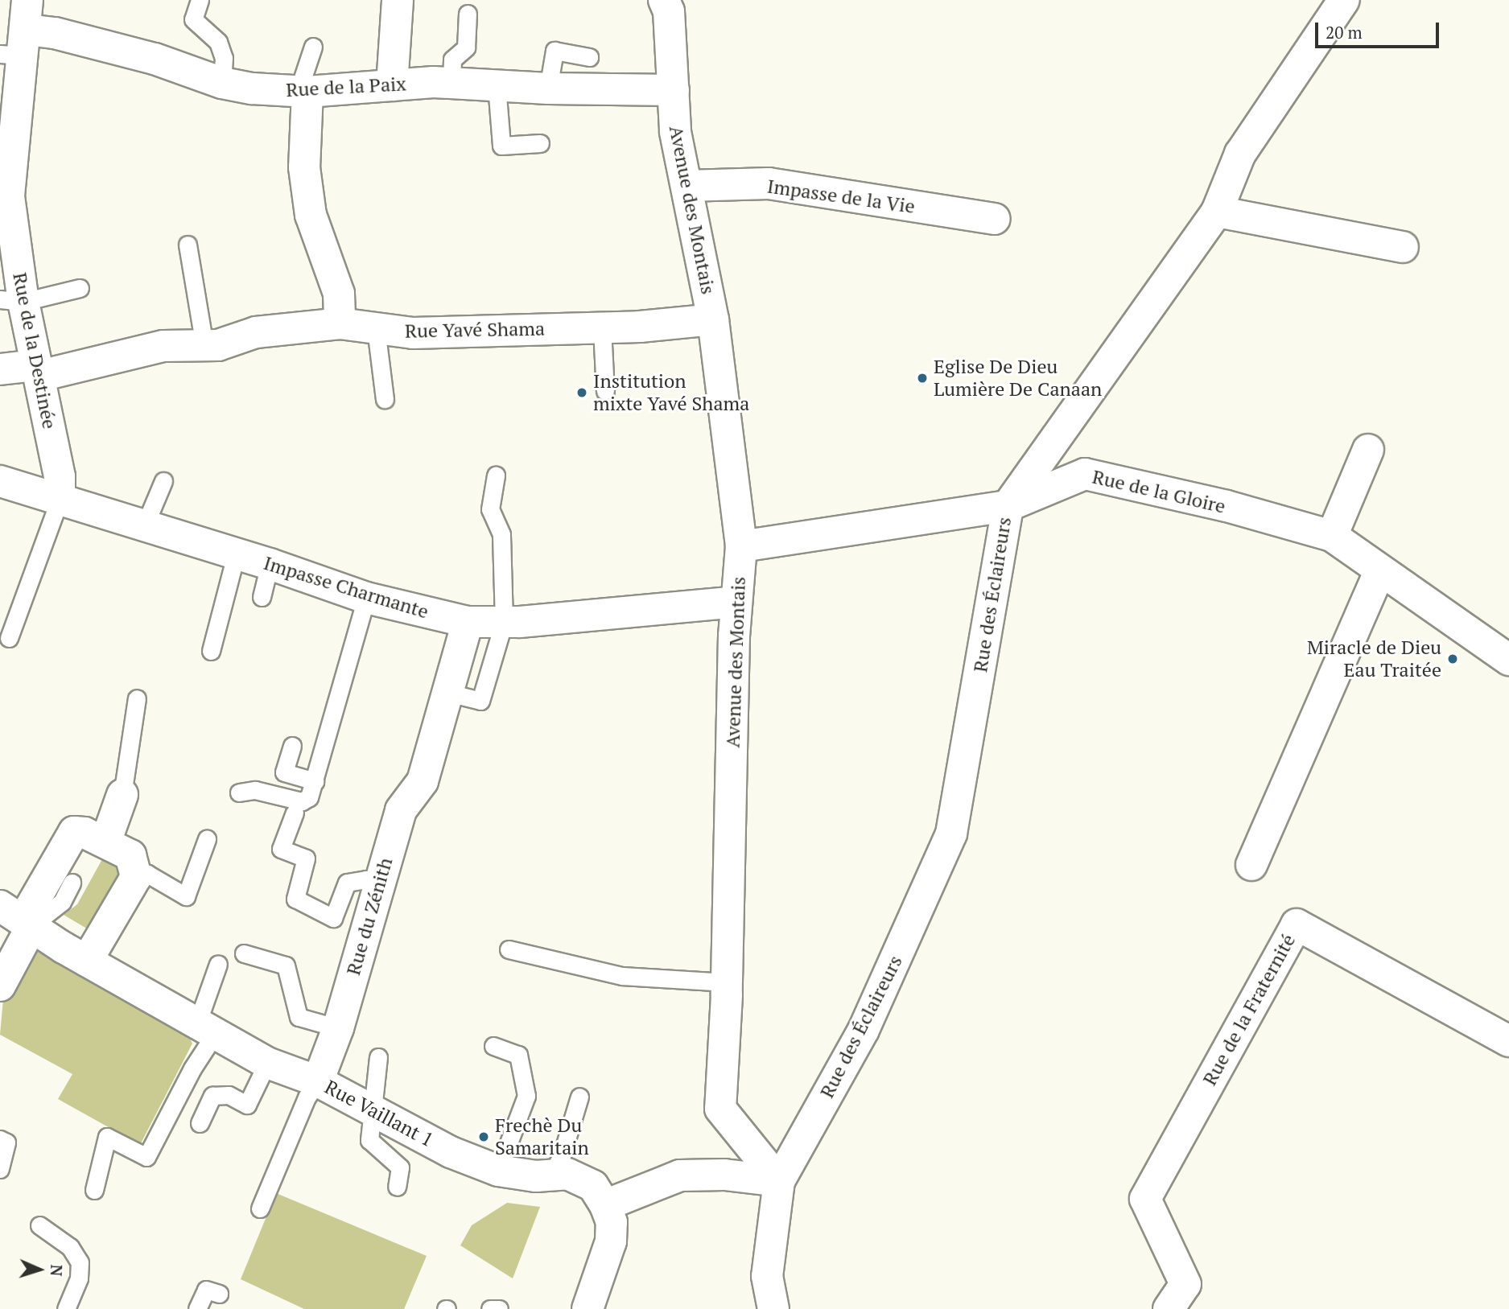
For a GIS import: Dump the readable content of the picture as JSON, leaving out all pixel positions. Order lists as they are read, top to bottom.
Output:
{
  "streets": {
    "street": [
      "Rue de la Paix",
      "Impasse de la Vie",
      "Avenue des Montais",
      "Rue Yavé Shama",
      "Rue de la Destinée",
      "Rue de la Gloire",
      "Impasse Charmante",
      "Rue des Éclaireurs",
      "Rue du Zénith",
      "Rue de la Fraternité",
      "Rue Vaillant 1"
    ]
  },
  "crossings": [
    ["Rue de la Paix", "Avenue des Montais"],
    ["Rue de la Paix", "Rue de la Destinée"],
    ["Impasse de la Vie", "Avenue des Montais"],
    ["Avenue des Montais", "Rue Yavé Shama"],
    ["Avenue des Montais", "Rue de la Gloire"],
    ["Avenue des Montais", "Impasse Charmante"],
    ["Avenue des Montais", "Rue des Éclaireurs"],
    ["Rue Yavé Shama", "Rue de la Destinée"],
    ["Rue de la Destinée", "Impasse Charmante"],
    ["Rue de la Gloire", "Rue des Éclaireurs"],
    ["Impasse Charmante", "Rue du Zénith"],
    ["Rue du Zénith", "Rue Vaillant 1"]
  ],
  "places": [
    "Eglise De Dieu Lumière De Canaan",
    "Institution mixte Yavé Shama",
    "Miracle de Dieu Eau Traitée",
    "Frechè Du Samaritain"
  ],
  "scale_bar": "20 m",
  "north": "right"
}
